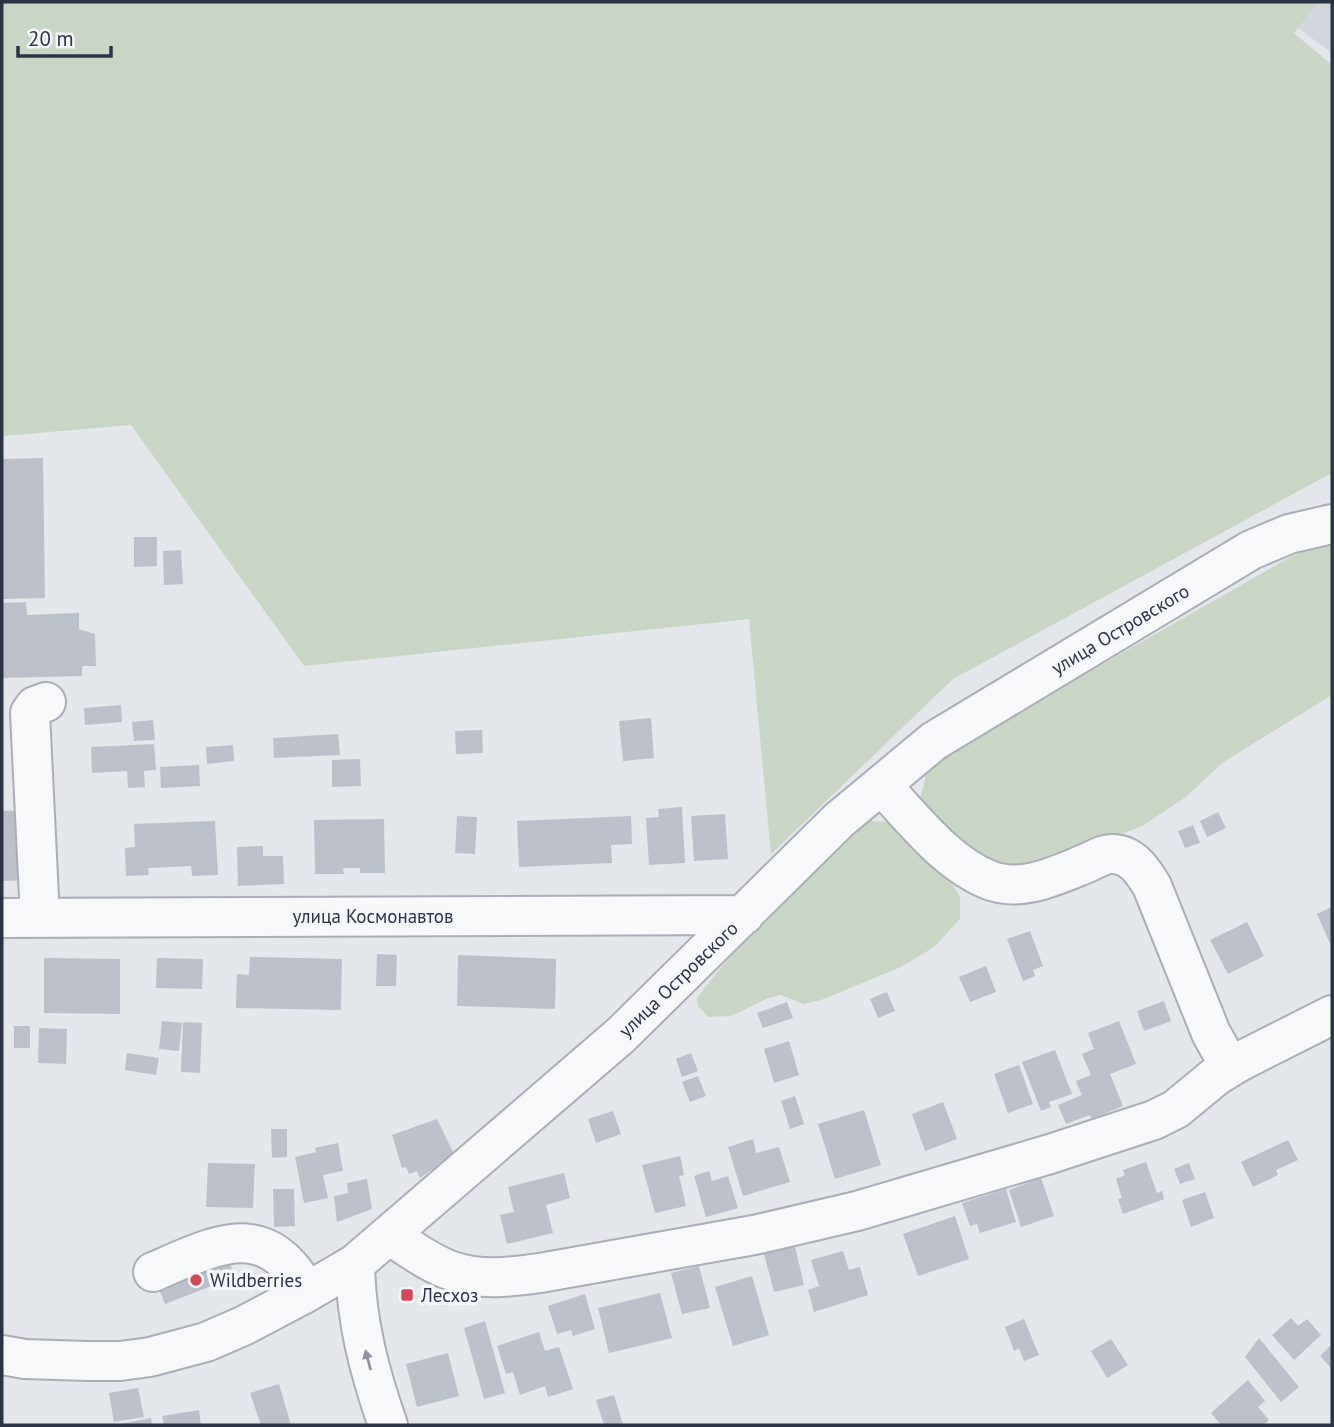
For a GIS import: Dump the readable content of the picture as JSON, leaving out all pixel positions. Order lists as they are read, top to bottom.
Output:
{
  "streets": {
    "street": ["улица Островского", "улица Космонавтов"]
  },
  "crossings": [
    ["улица Островского", "улица Космонавтов"]
  ],
  "places": {
    "other": ["Wildberries"],
    "transit": ["Лесхоз"]
  },
  "scale_bar": "20 m"
}
